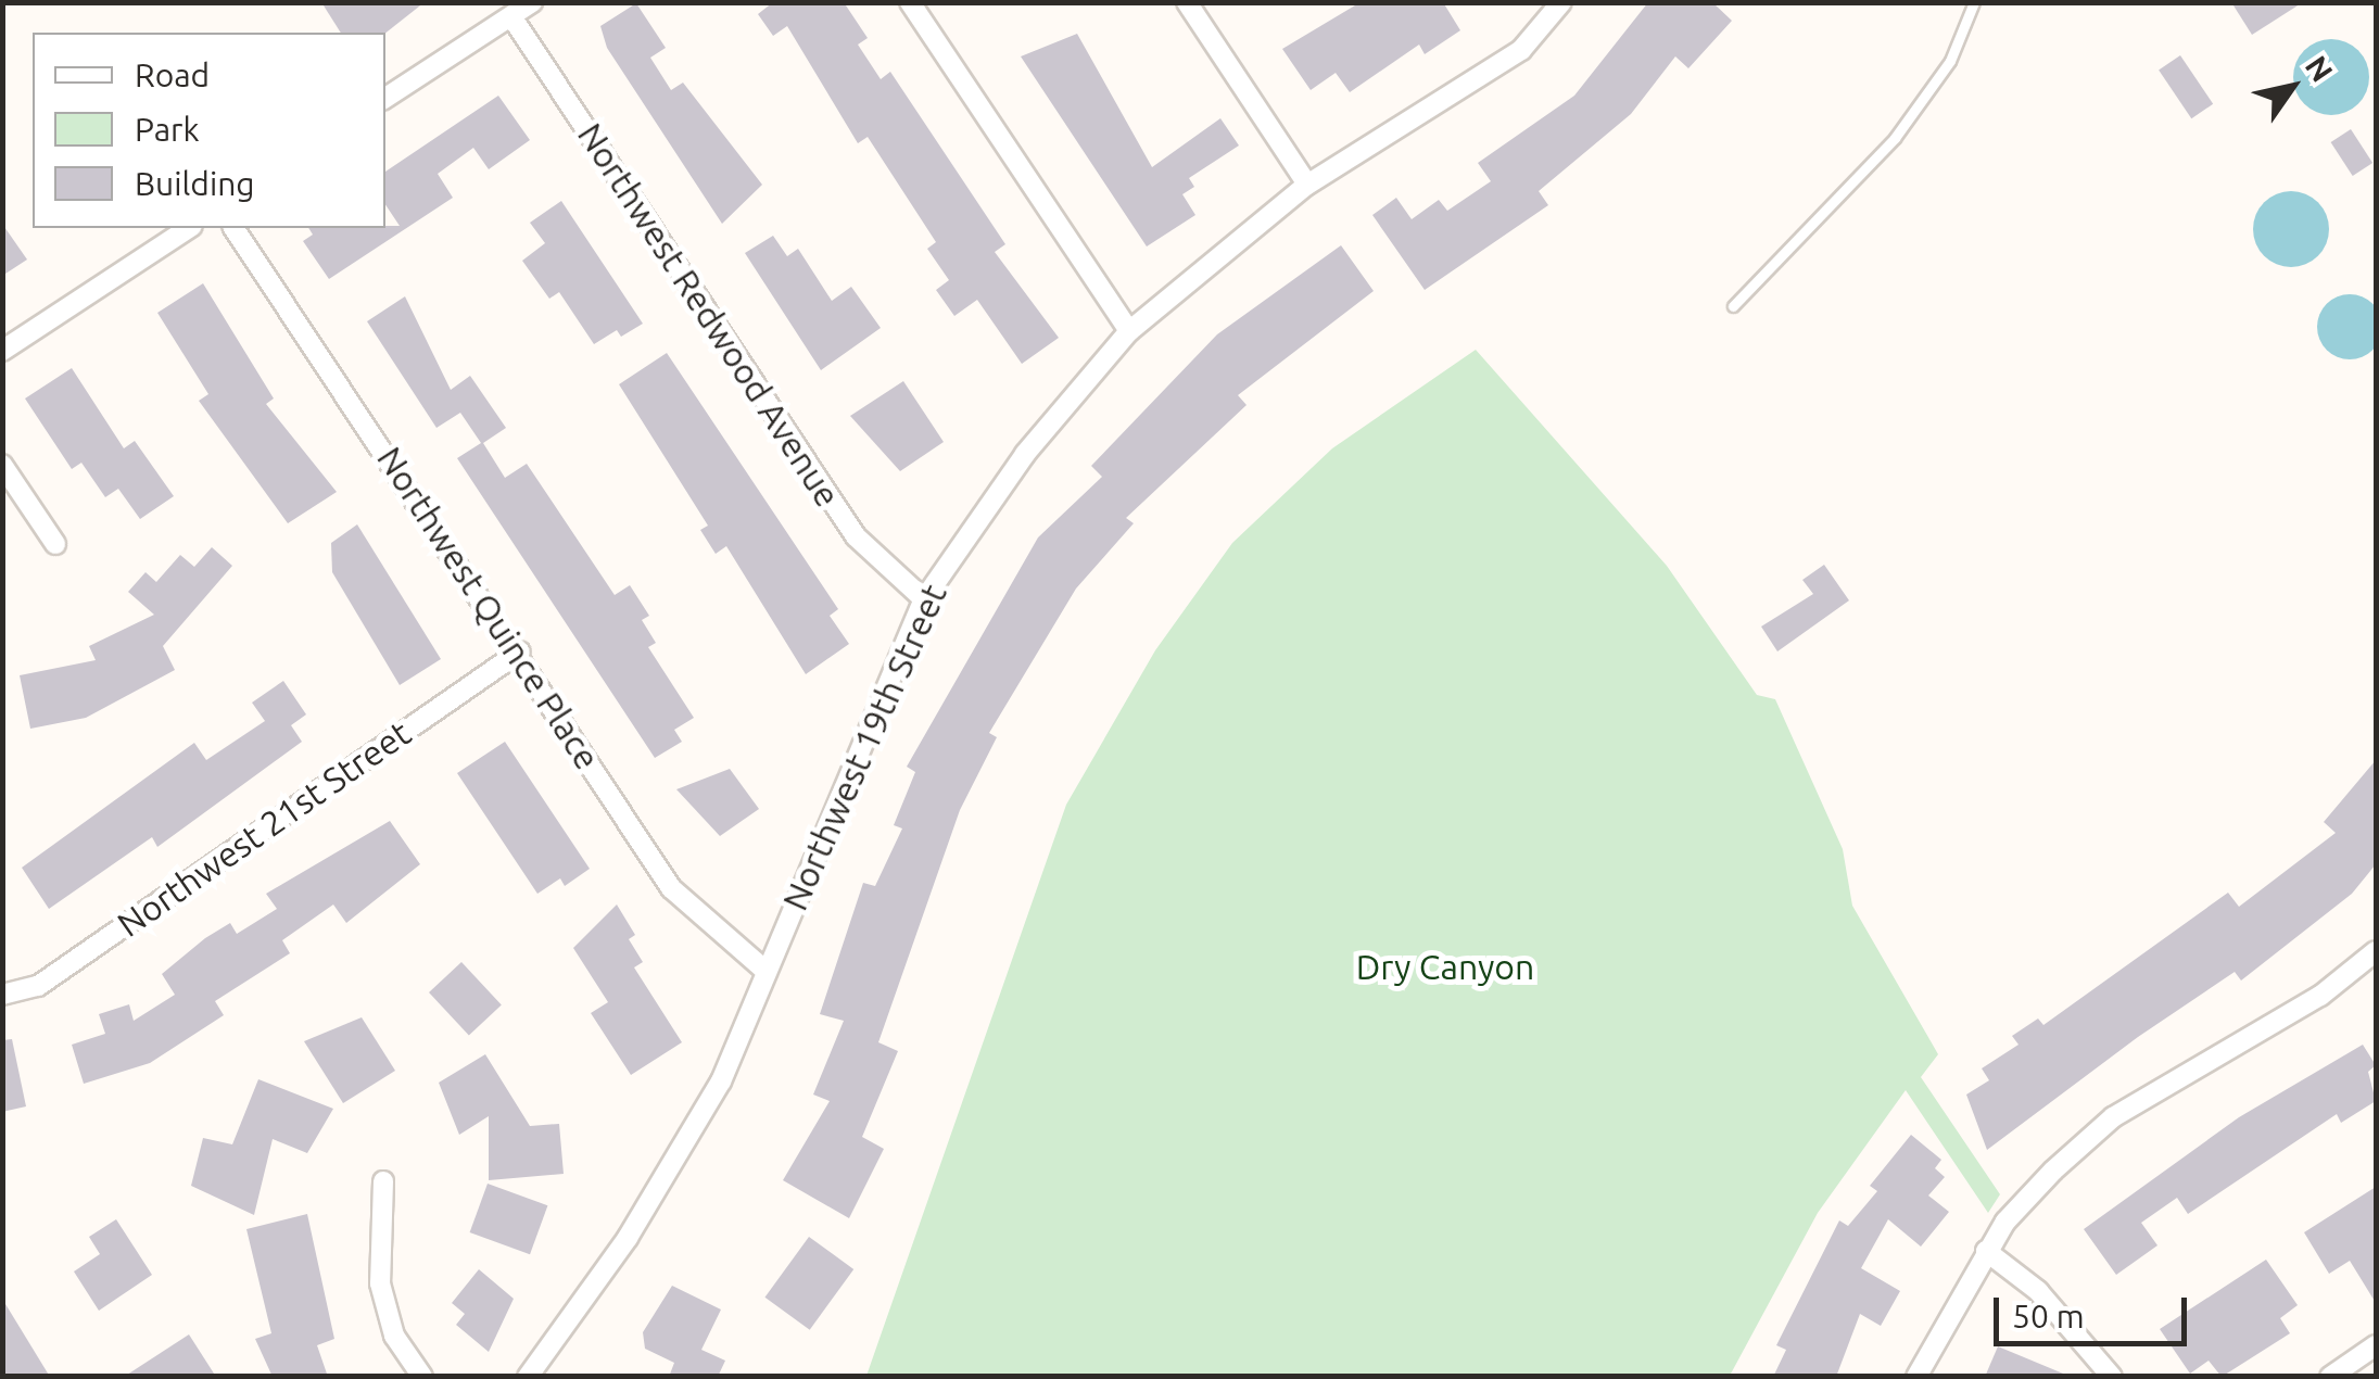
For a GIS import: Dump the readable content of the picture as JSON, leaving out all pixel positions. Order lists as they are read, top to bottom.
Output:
{
  "streets": {
    "street": [
      "Northwest Redwood Avenue",
      "Northwest Quince Place",
      "Northwest 19th Street",
      "Northwest 21st Street"
    ]
  },
  "crossings": [
    ["Northwest Redwood Avenue", "Northwest 19th Street"],
    ["Northwest Quince Place", "Northwest 19th Street"],
    ["Northwest Quince Place", "Northwest 21st Street"]
  ],
  "parks": ["Dry Canyon"],
  "legend": ["Road", "Park", "Building"],
  "scale_bar": "50 m",
  "north": "top right"
}
